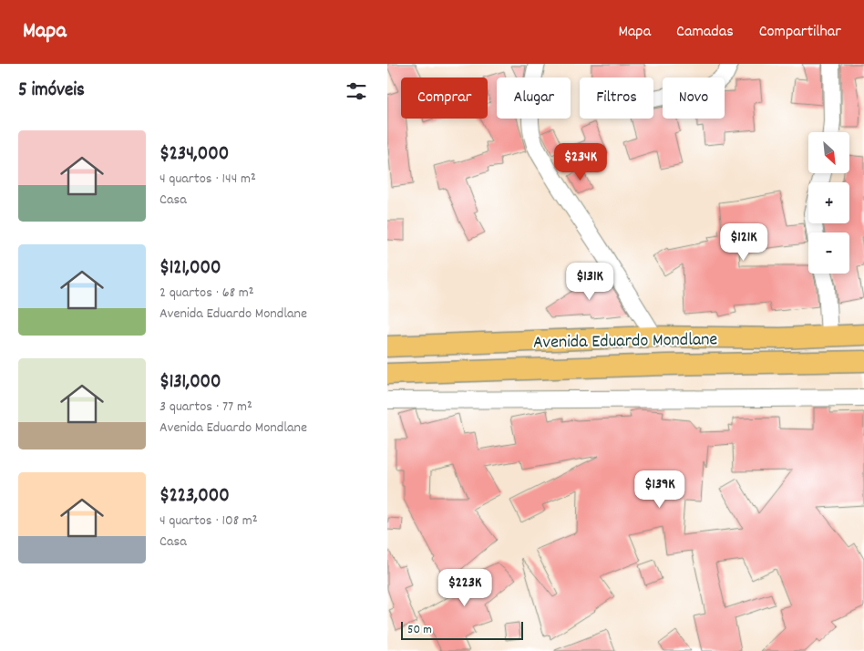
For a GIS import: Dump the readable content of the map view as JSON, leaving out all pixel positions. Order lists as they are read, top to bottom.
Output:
{
  "streets": {
    "main road": ["Avenida Eduardo Mondlane"]
  },
  "scale_bar": "50 m",
  "north": "bottom right",
  "page": {
    "header": "Mapa",
    "nav": ["Mapa", "Camadas", "Compartilhar"],
    "heading": "5 imóveis",
    "chip": [
      "Comprar",
      "Alugar",
      "Filtros",
      "Novo"
    ],
    "list": [
      {
        "name": "$234,000",
        "note": "4 quartos · 144 m² · Casa"
      },
      {
        "name": "$121,000",
        "note": "2 quartos · 68 m² · Avenida Eduardo Mondlane"
      },
      {
        "name": "$131,000",
        "note": "3 quartos · 77 m² · Avenida Eduardo Mondlane"
      },
      {
        "name": "$223,000",
        "note": "4 quartos · 108 m² · Casa"
      }
    ],
    "map_buttons": ["+", "−"],
    "price": [
      "$234K",
      "$121K",
      "$131K",
      "$139K",
      "$223K"
    ],
    "scale": "50 m"
  }
}
